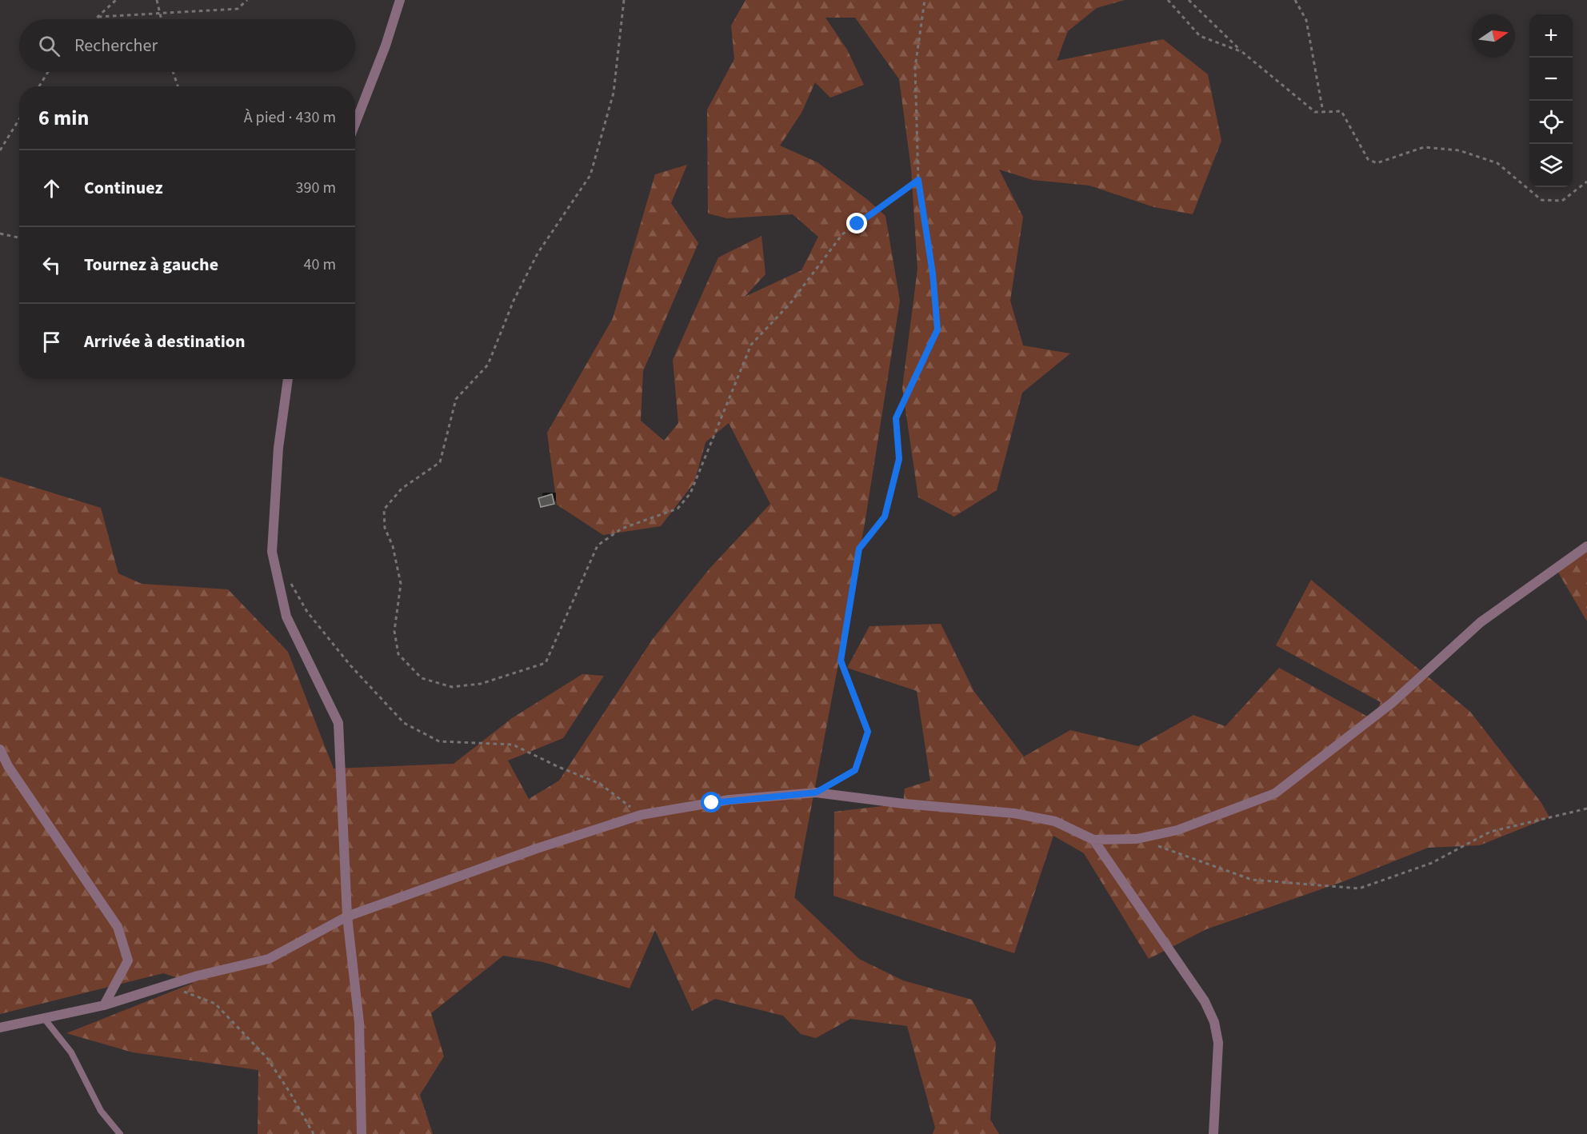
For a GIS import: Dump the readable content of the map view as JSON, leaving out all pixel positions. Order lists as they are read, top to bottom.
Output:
{
  "north": "right",
  "page": {
    "map_buttons": ["+", "−"],
    "search": "Rechercher",
    "heading": ["6 min", "À pied · 430 m"],
    "list": [
      ["Continuez", "390 m"],
      ["Tournez à gauche", "40 m"],
      "Arrivée à destination"
    ]
  }
}
